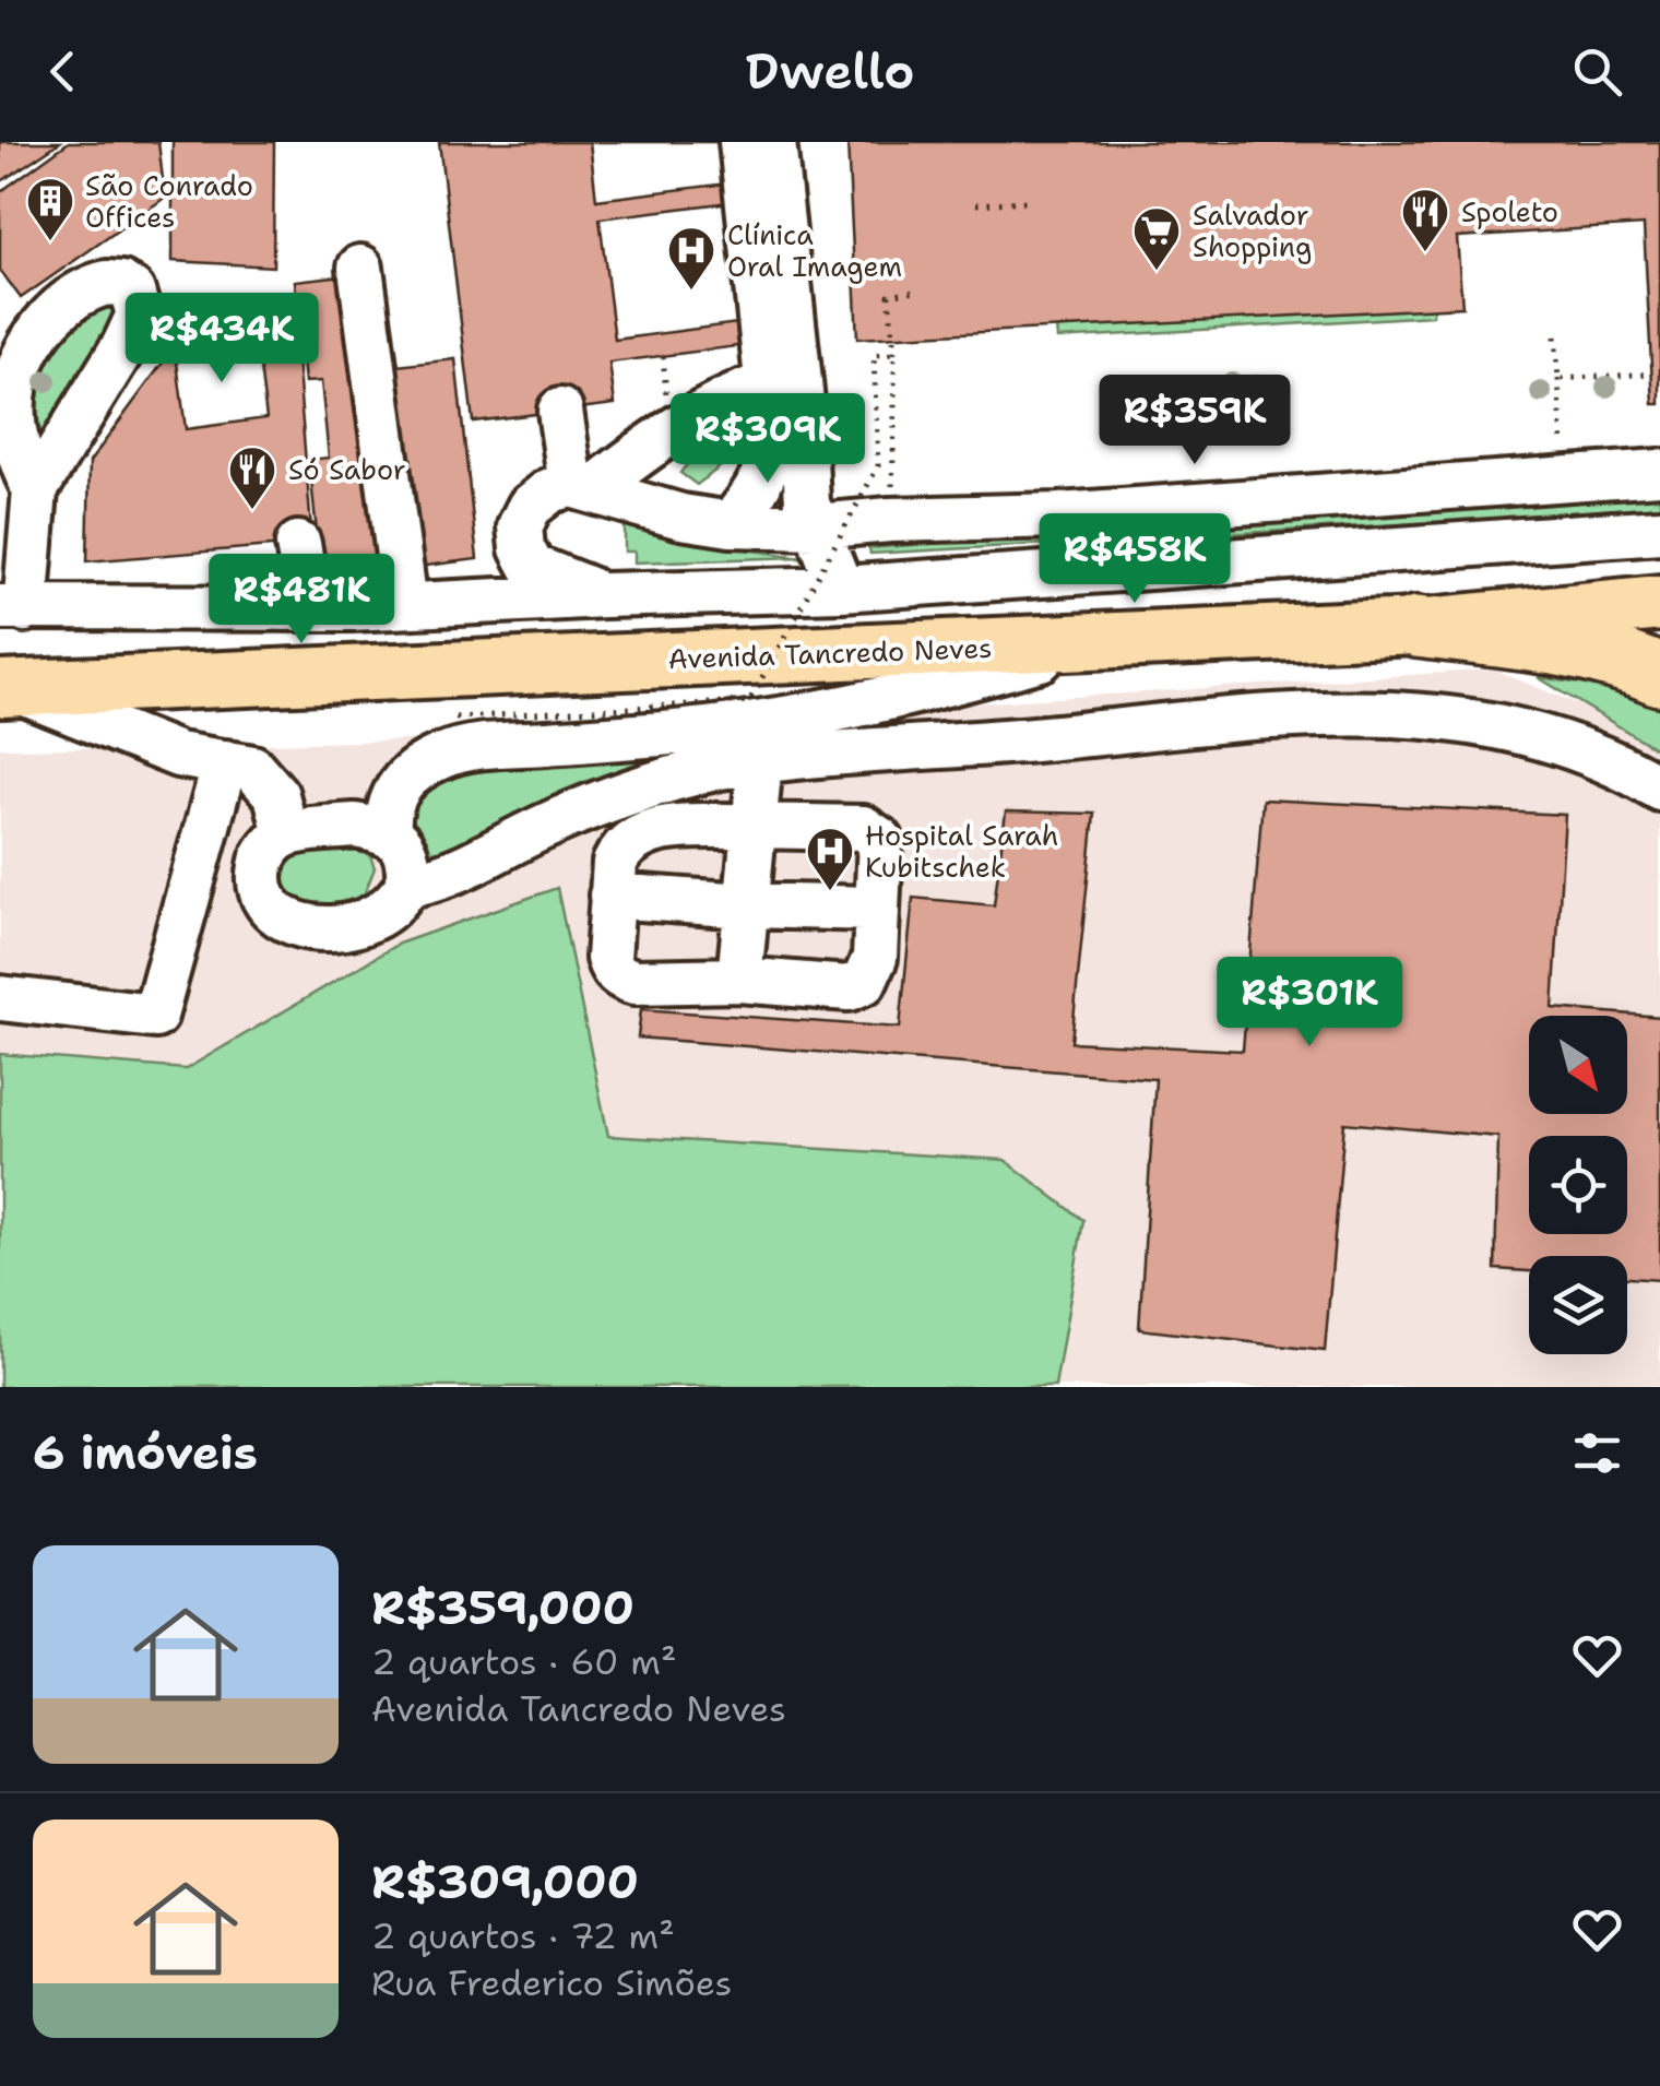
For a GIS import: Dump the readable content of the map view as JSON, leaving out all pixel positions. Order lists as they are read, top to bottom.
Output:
{
  "streets": {
    "main road": ["Avenida Tancredo Neves"]
  },
  "places": {
    "building": ["São Conrado Offices"],
    "restaurant": ["Spoleto", "Só Sabor"],
    "supermarket": ["Salvador Shopping"],
    "hospital": ["Clínica Oral Imagem", "Hospital Sarah Kubitschek"]
  },
  "north": "bottom right",
  "page": {
    "header": "Dwello",
    "price": [
      "R$434K",
      "R$359K",
      "R$309K",
      "R$458K",
      "R$481K",
      "R$301K"
    ],
    "heading": "6 imóveis",
    "list": [
      {
        "name": "R$359,000",
        "note": "2 quartos · 60 m² · Avenida Tancredo Neves"
      },
      {
        "name": "R$309,000",
        "note": "2 quartos · 72 m² · Rua Frederico Simões"
      }
    ]
  }
}
